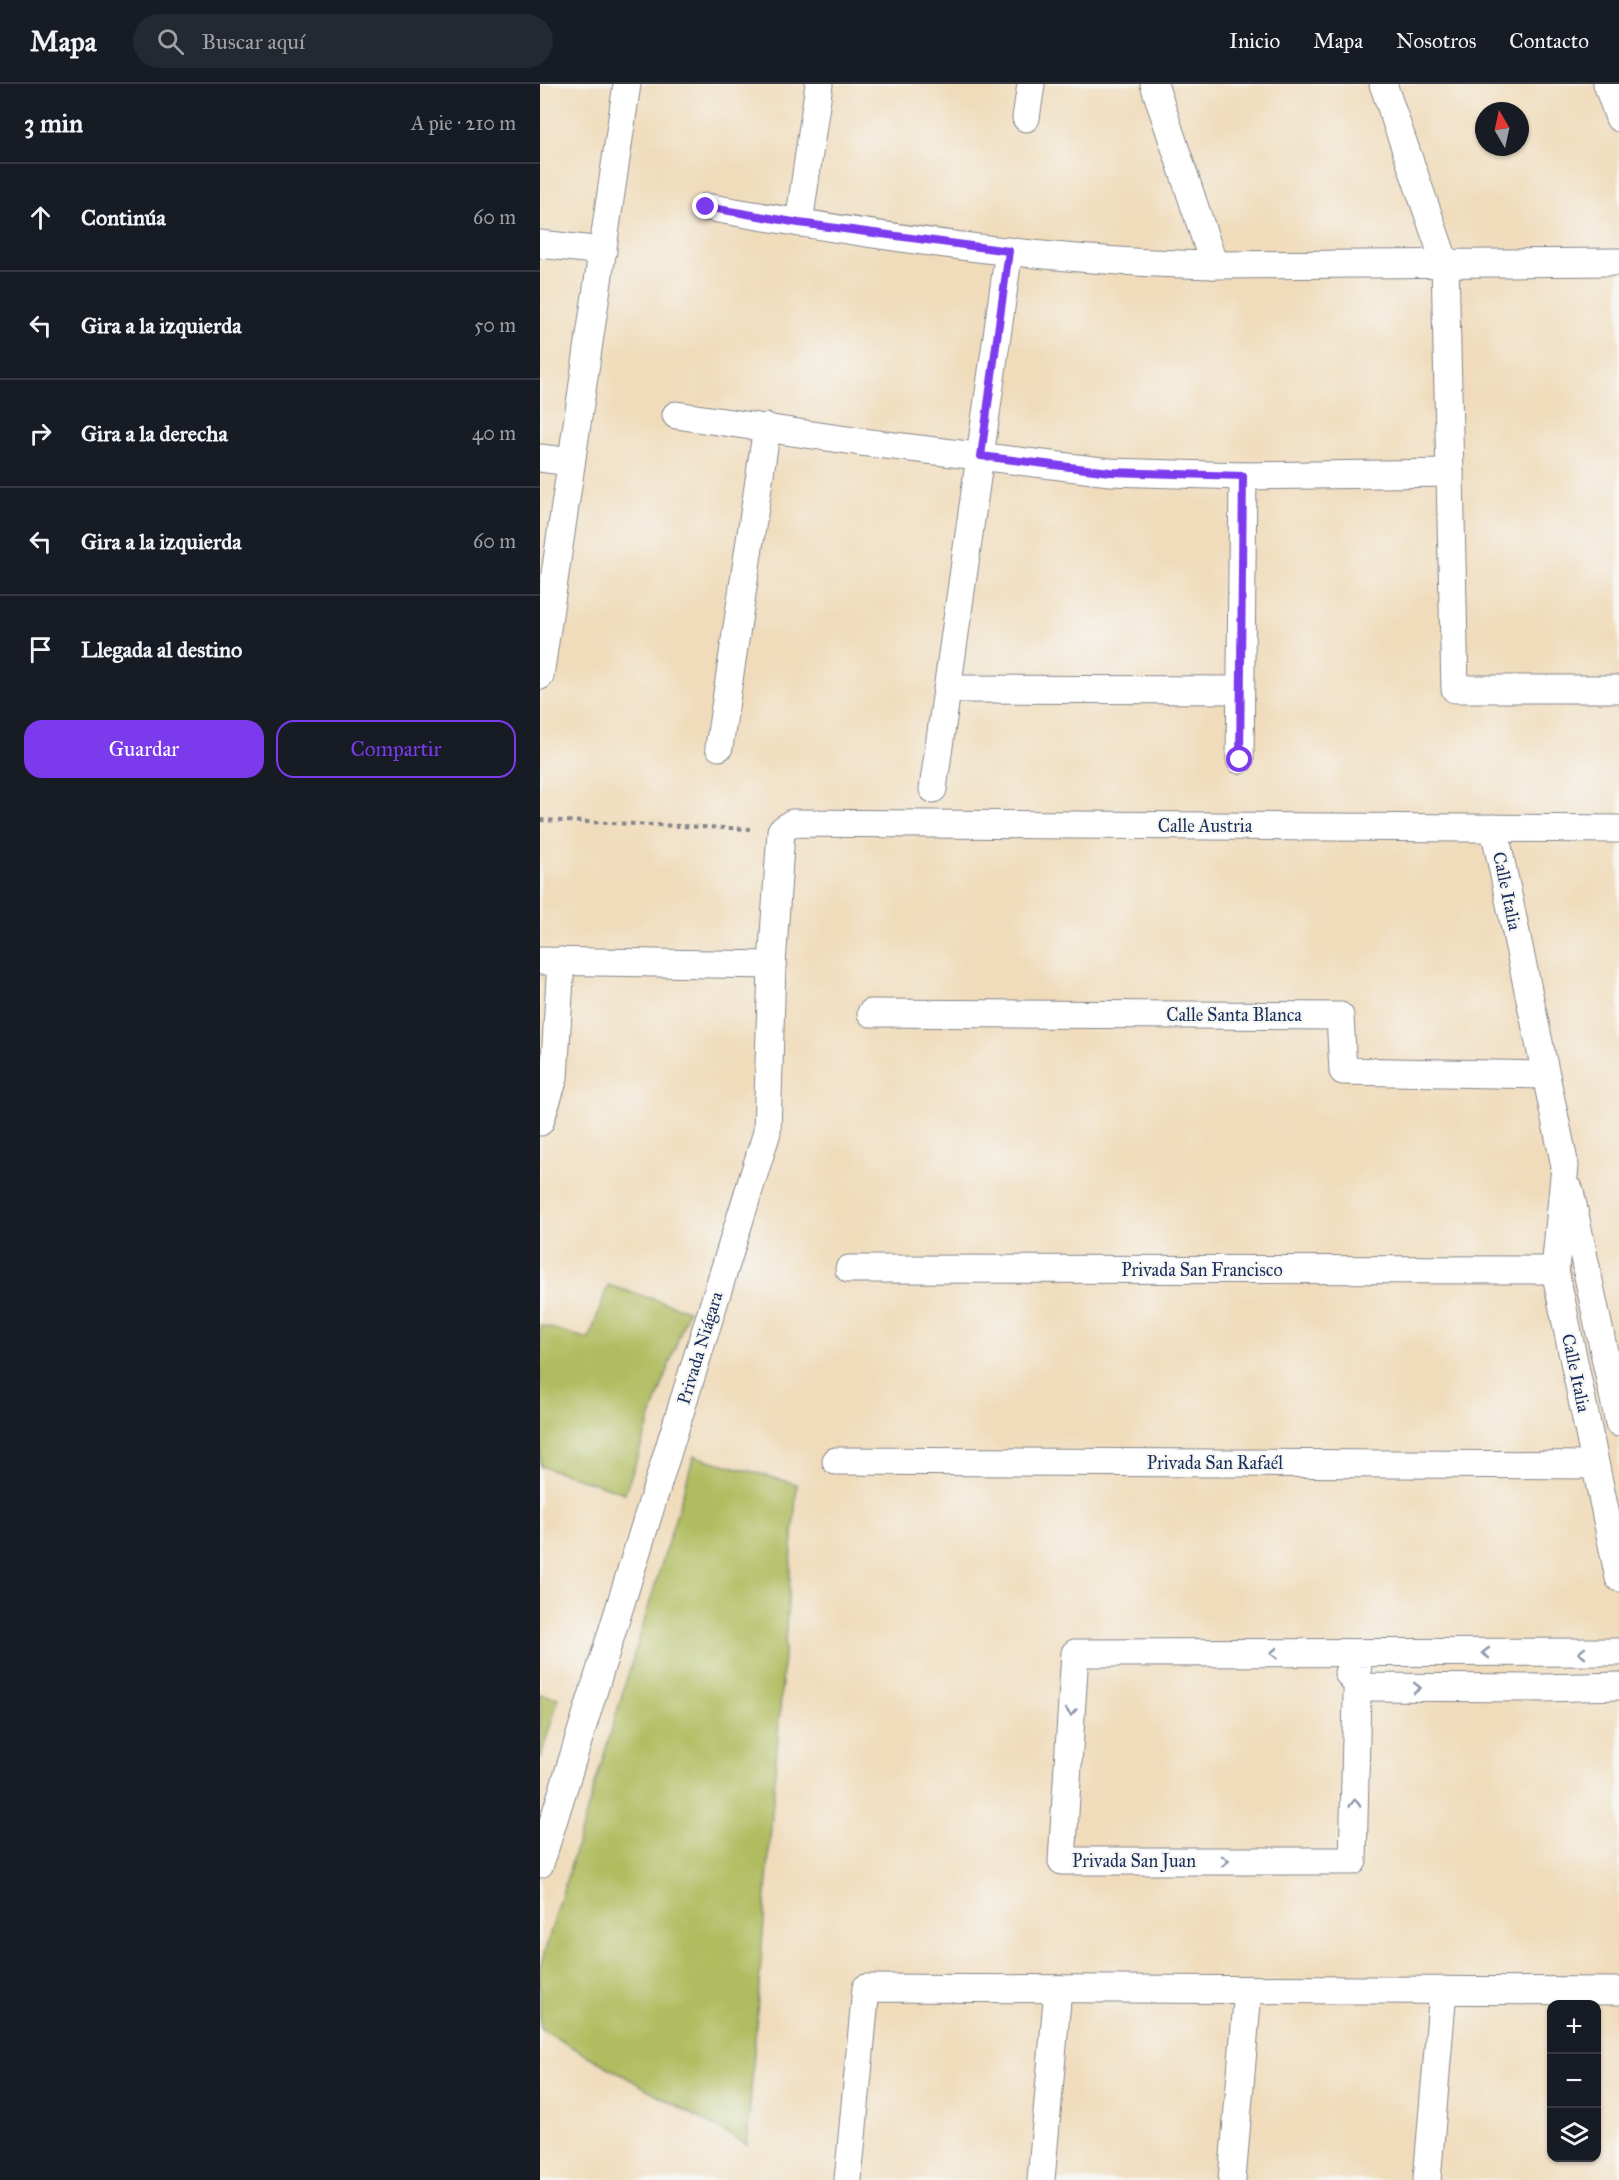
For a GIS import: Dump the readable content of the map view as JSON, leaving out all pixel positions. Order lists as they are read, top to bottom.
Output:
{
  "streets": {
    "street": [
      "Calle Austria",
      "Calle Italia",
      "Calle Santa Blanca",
      "Privada San Francisco",
      "Privada Niágara",
      "Privada San Rafaél",
      "Privada San Juan"
    ]
  },
  "crossings": [
    ["Calle Austria", "Calle Italia"],
    ["Calle Austria", "Privada Niágara"],
    ["Calle Italia", "Calle Santa Blanca"],
    ["Calle Italia", "Privada San Francisco"],
    ["Calle Italia", "Privada San Rafaél"]
  ],
  "north": "top",
  "page": {
    "header": "Mapa",
    "search": "Buscar aquí",
    "nav": [
      "Inicio",
      "Mapa",
      "Nosotros",
      "Contacto"
    ],
    "heading": ["3 min", "A pie · 210 m"],
    "list": [
      ["Continúa", "60 m"],
      ["Gira a la izquierda", "50 m"],
      ["Gira a la derecha", "40 m"],
      ["Gira a la izquierda", "60 m"],
      "Llegada al destino"
    ],
    "buttons": ["Guardar", "Compartir"],
    "map_buttons": ["+", "−"]
  }
}
